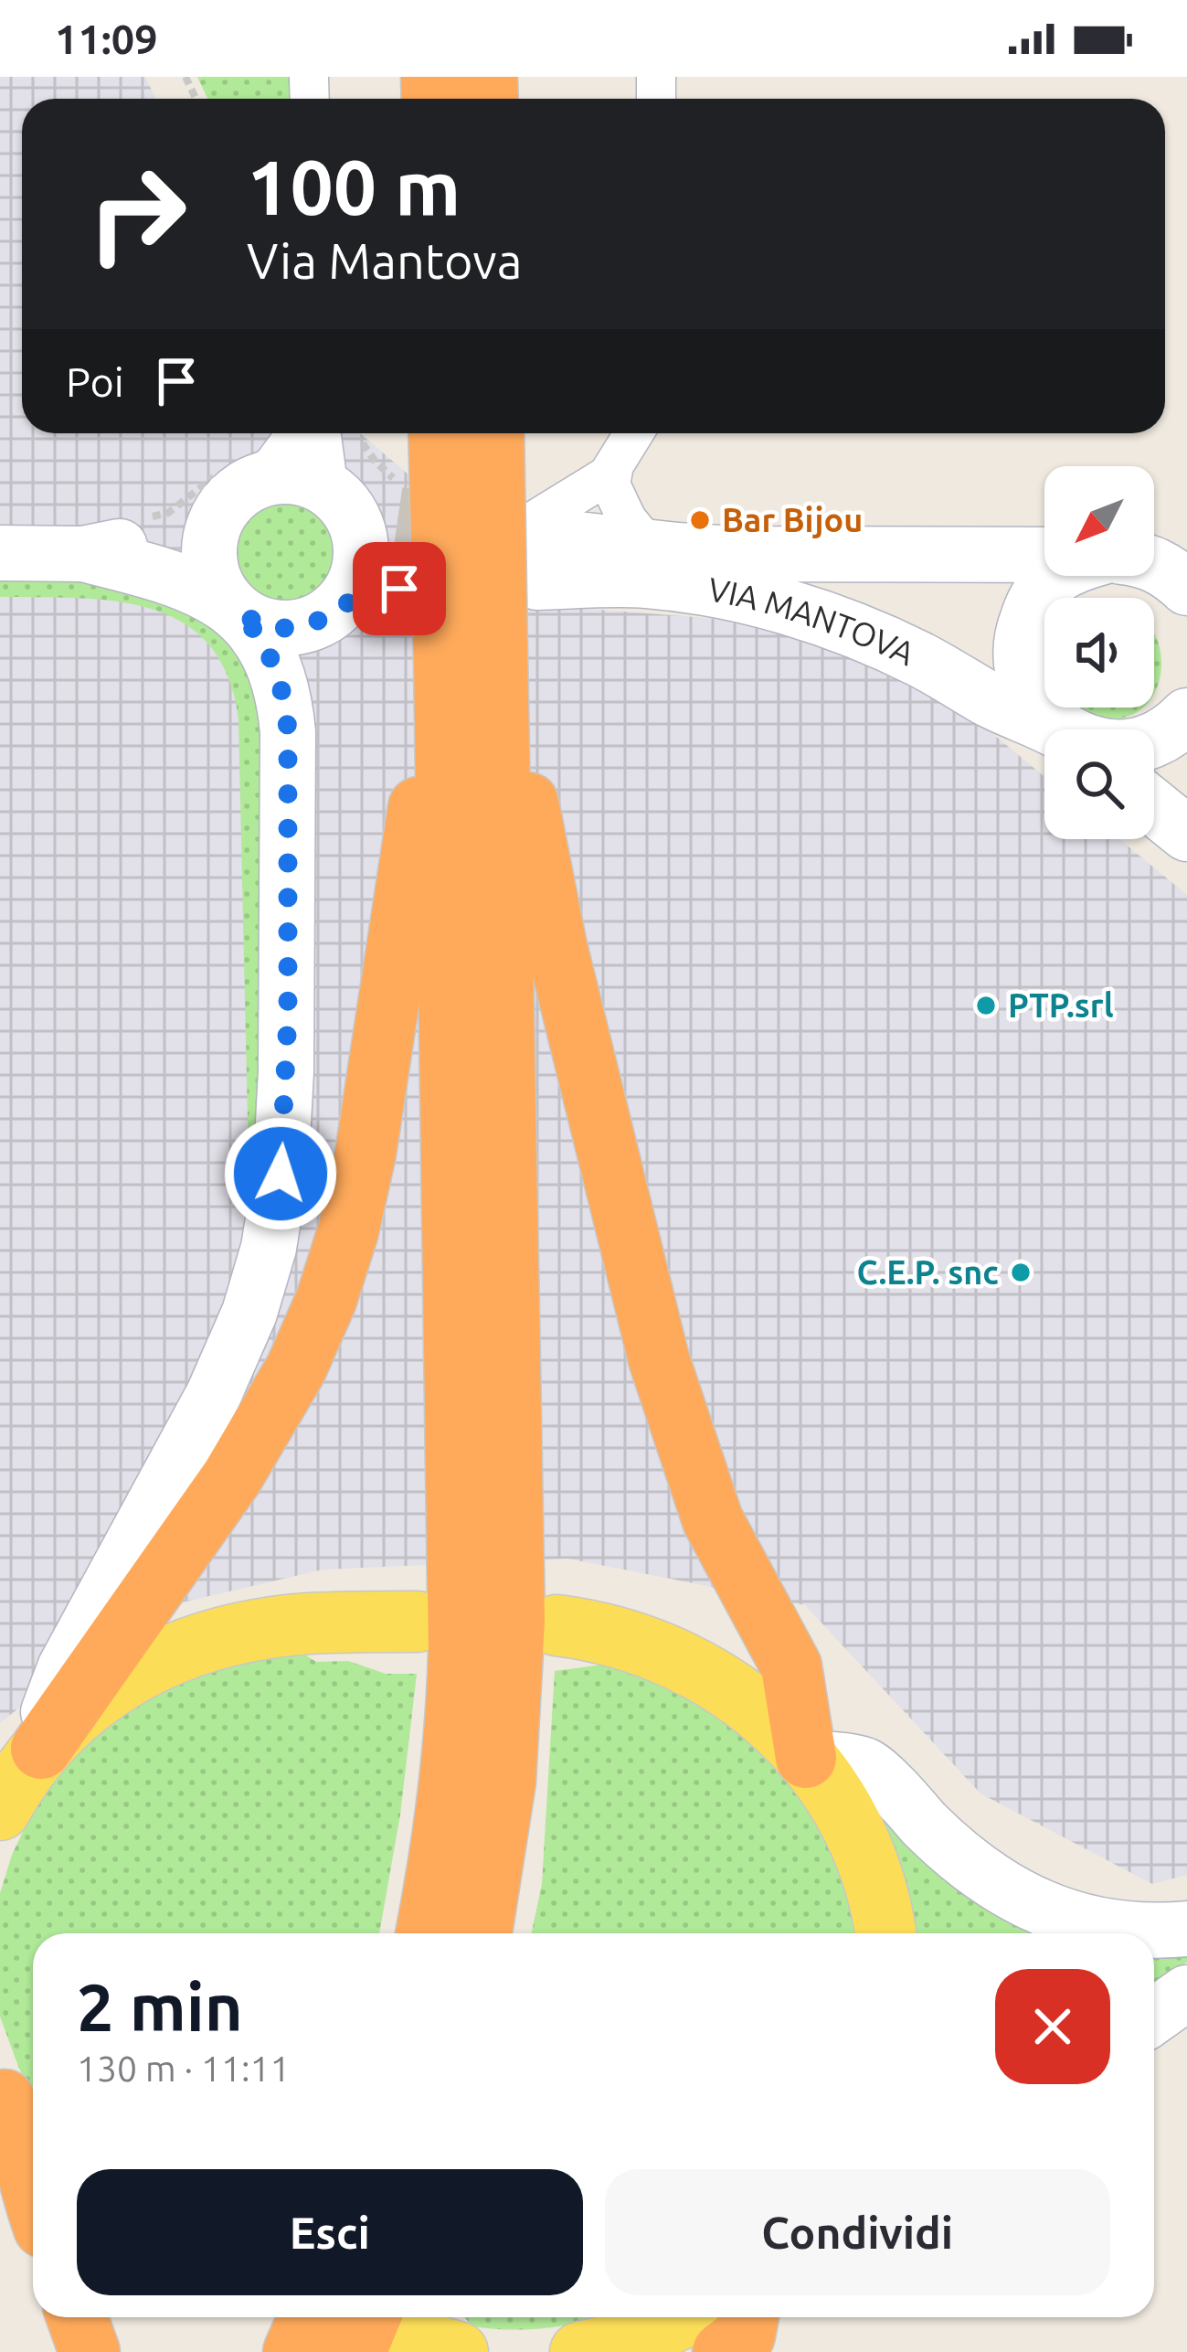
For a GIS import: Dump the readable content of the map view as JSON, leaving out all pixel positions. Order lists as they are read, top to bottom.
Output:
{
  "streets": {
    "main road": ["VIA MANTOVA"]
  },
  "places": ["Bar Bijou", "PTP.srl", "C.E.P. snc"],
  "north": "bottom left",
  "page": {
    "status": "11:09",
    "turn": ["100 m", "Via Mantova"],
    "then": "Poi",
    "heading": ["2 min", "130 m · 11:11"],
    "buttons": ["Esci", "Condividi"]
  }
}
